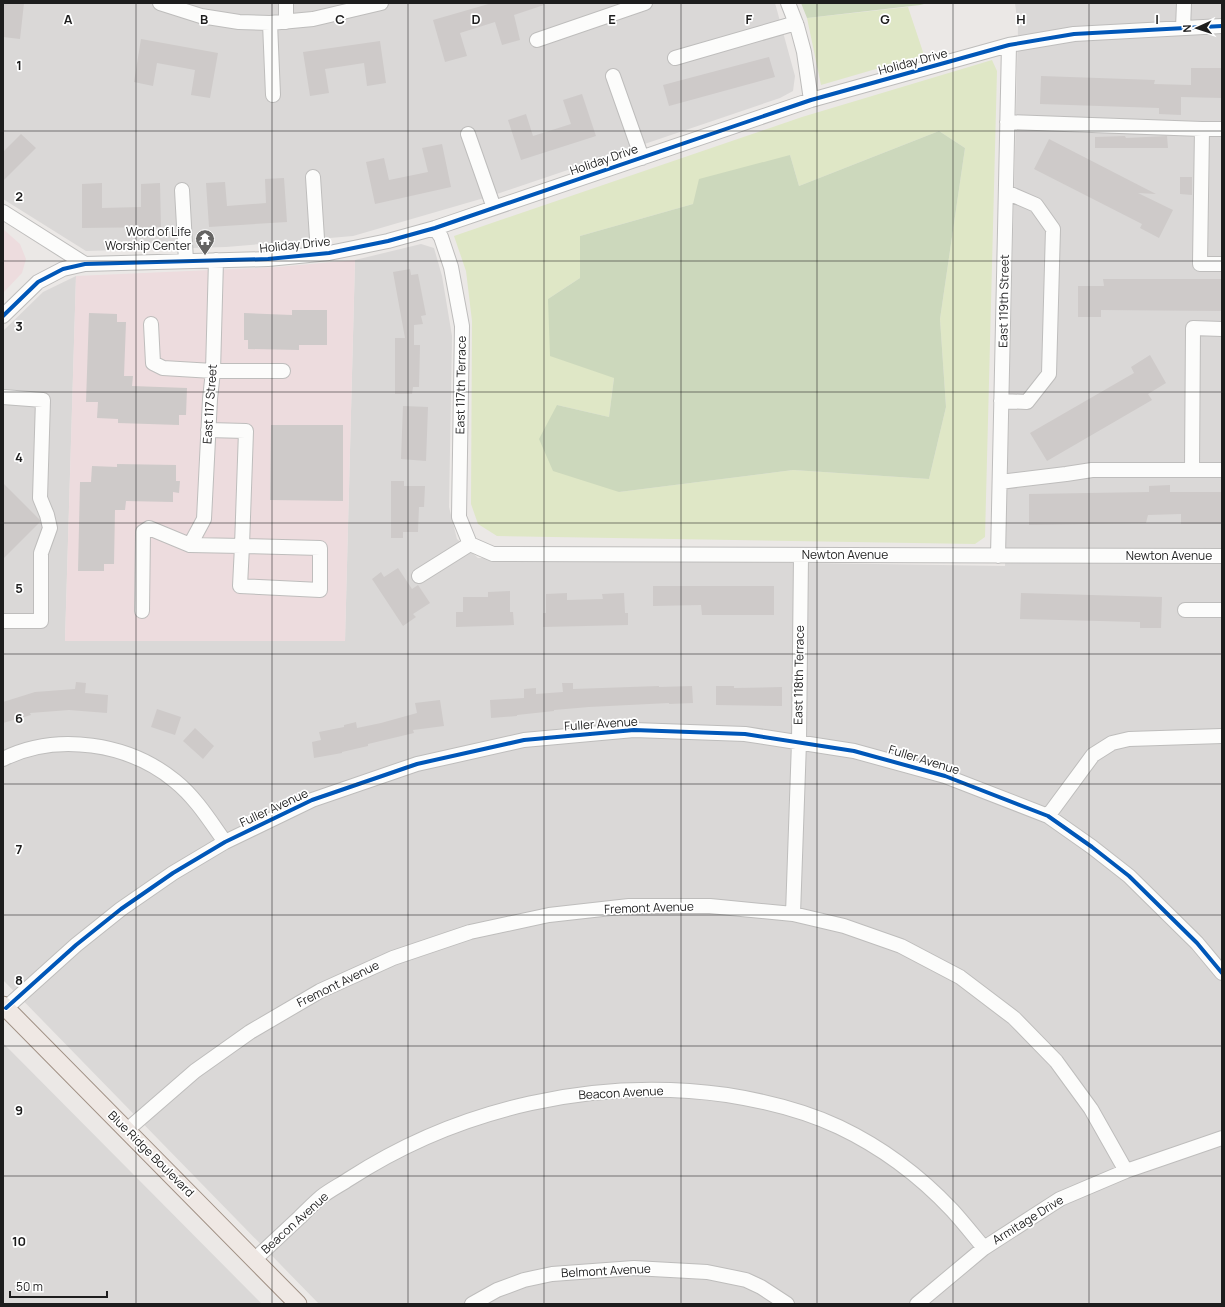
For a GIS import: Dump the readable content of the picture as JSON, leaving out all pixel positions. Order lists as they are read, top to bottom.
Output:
{
  "streets": {
    "main road": ["Blue Ridge Boulevard"],
    "street": [
      "Holiday Drive",
      "East 119th Street",
      "East 117th Terrace",
      "East 117 Street",
      "Newton Avenue",
      "East 118th Terrace",
      "Fuller Avenue",
      "Fremont Avenue",
      "Beacon Avenue",
      "Armitage Drive",
      "Belmont Avenue"
    ]
  },
  "crossings": [
    ["Holiday Drive", "East 119th Street"],
    ["Holiday Drive", "East 117th Terrace"],
    ["Holiday Drive", "East 117 Street"],
    ["East 119th Street", "Newton Avenue"],
    ["East 117th Terrace", "Newton Avenue"],
    ["Newton Avenue", "East 118th Terrace"],
    ["East 118th Terrace", "Fuller Avenue"],
    ["East 118th Terrace", "Fremont Avenue"],
    ["Fuller Avenue", "Blue Ridge Boulevard"],
    ["Fremont Avenue", "Blue Ridge Boulevard"],
    ["Fremont Avenue", "Armitage Drive"],
    ["Beacon Avenue", "Blue Ridge Boulevard"],
    ["Beacon Avenue", "Armitage Drive"]
  ],
  "places": {
    "temple": ["Word of Life Worship Center"]
  },
  "scale_bar": "50 m",
  "north": "left",
  "grid": {
    "columns": [
      "A",
      "B",
      "C",
      "D",
      "E",
      "F",
      "G",
      "H",
      "I"
    ],
    "rows": [
      "1",
      "2",
      "3",
      "4",
      "5",
      "6",
      "7",
      "8",
      "9",
      "10"
    ]
  }
}
